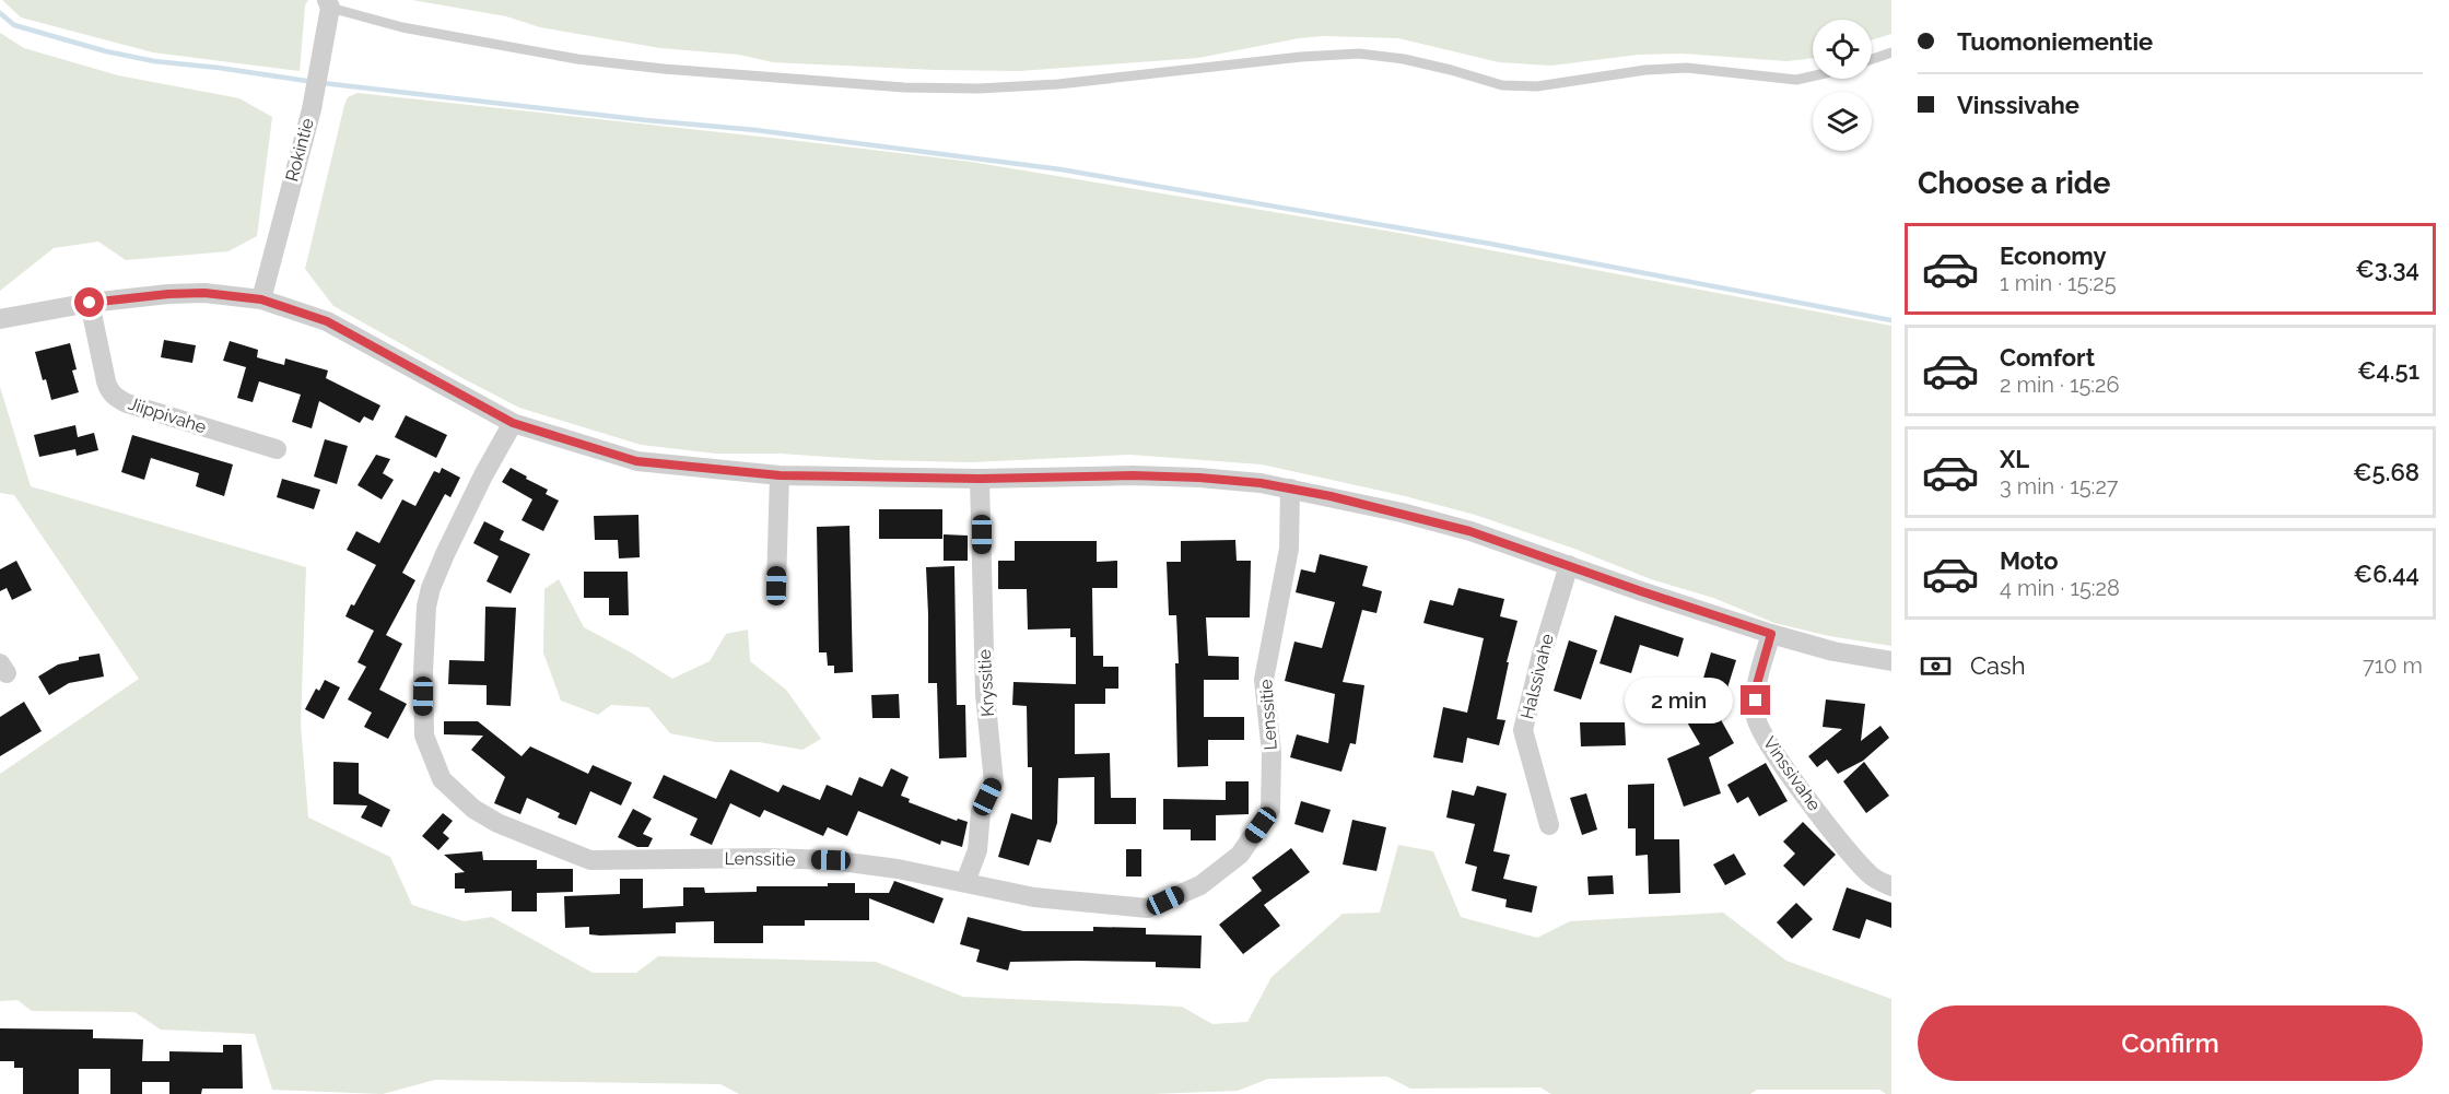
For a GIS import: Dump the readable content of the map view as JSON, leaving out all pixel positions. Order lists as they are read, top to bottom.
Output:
{
  "streets": {
    "street": [
      "Rokintie",
      "Jiippivahe",
      "Halssivahe",
      "Kryssitie",
      "Lenssitie",
      "Vinssivahe"
    ]
  },
  "crossings": [
    ["Kryssitie", "Lenssitie"]
  ],
  "page": {
    "banner": ["Tuomoniementie", "Vinssivahe"],
    "heading": "Choose a ride",
    "list": [
      {
        "name": "Economy",
        "note": "1 min · 15:25",
        "value": "€3.34"
      },
      {
        "name": "Comfort",
        "note": "2 min · 15:26",
        "value": "€4.51"
      },
      {
        "name": "XL",
        "note": "3 min · 15:27",
        "value": "€5.68"
      },
      {
        "name": "Moto",
        "note": "4 min · 15:28",
        "value": "€6.44"
      }
    ],
    "pay": ["Cash", "710 m"],
    "bubble": "2 min",
    "buttons": "Confirm"
  }
}
